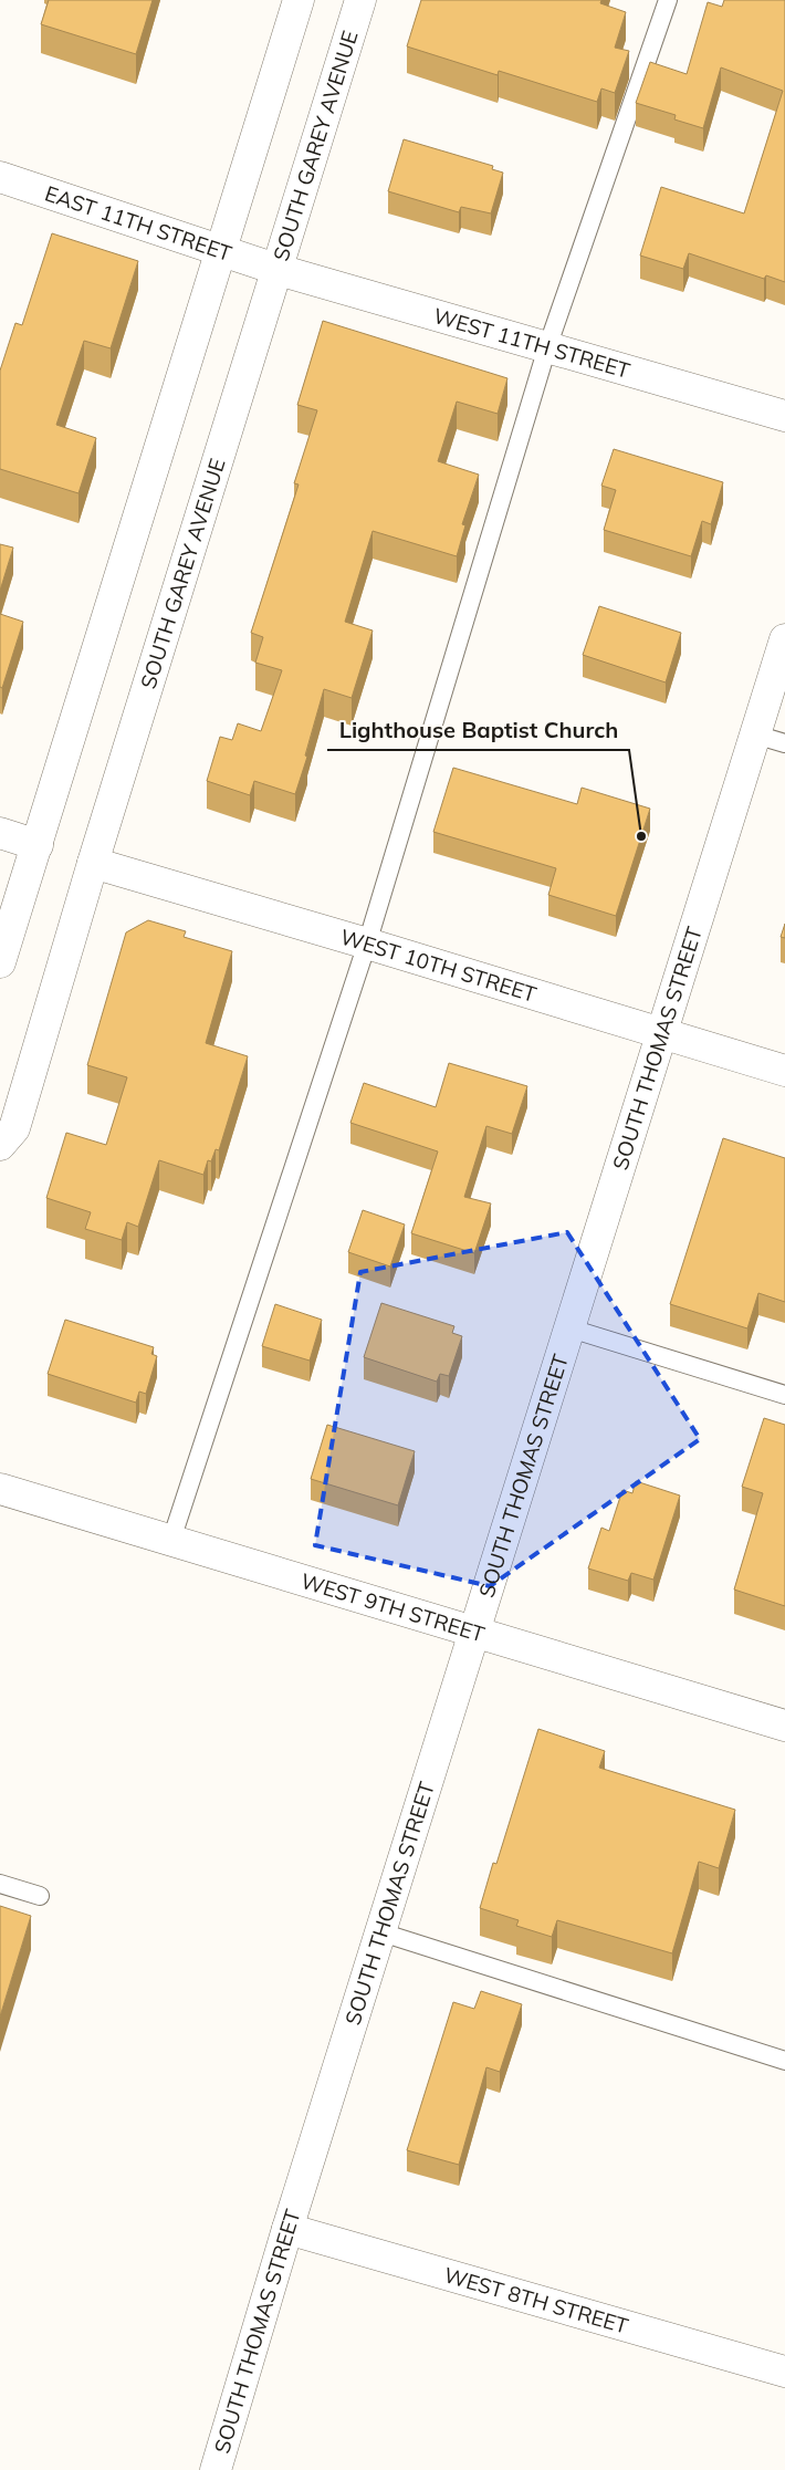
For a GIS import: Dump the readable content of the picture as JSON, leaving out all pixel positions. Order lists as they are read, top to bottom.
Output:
{
  "streets": {
    "street": [
      "SOUTH GAREY AVENUE",
      "EAST 11TH STREET",
      "WEST 11TH STREET",
      "WEST 10TH STREET",
      "SOUTH THOMAS STREET",
      "WEST 9TH STREET",
      "WEST 8TH STREET"
    ]
  },
  "crossings": [
    ["SOUTH GAREY AVENUE", "EAST 11TH STREET"],
    ["SOUTH GAREY AVENUE", "WEST 11TH STREET"],
    ["SOUTH GAREY AVENUE", "WEST 10TH STREET"],
    ["EAST 11TH STREET", "WEST 11TH STREET"],
    ["WEST 10TH STREET", "SOUTH THOMAS STREET"],
    ["SOUTH THOMAS STREET", "WEST 9TH STREET"],
    ["SOUTH THOMAS STREET", "WEST 8TH STREET"]
  ],
  "places": ["Lighthouse Baptist Church"]
}
